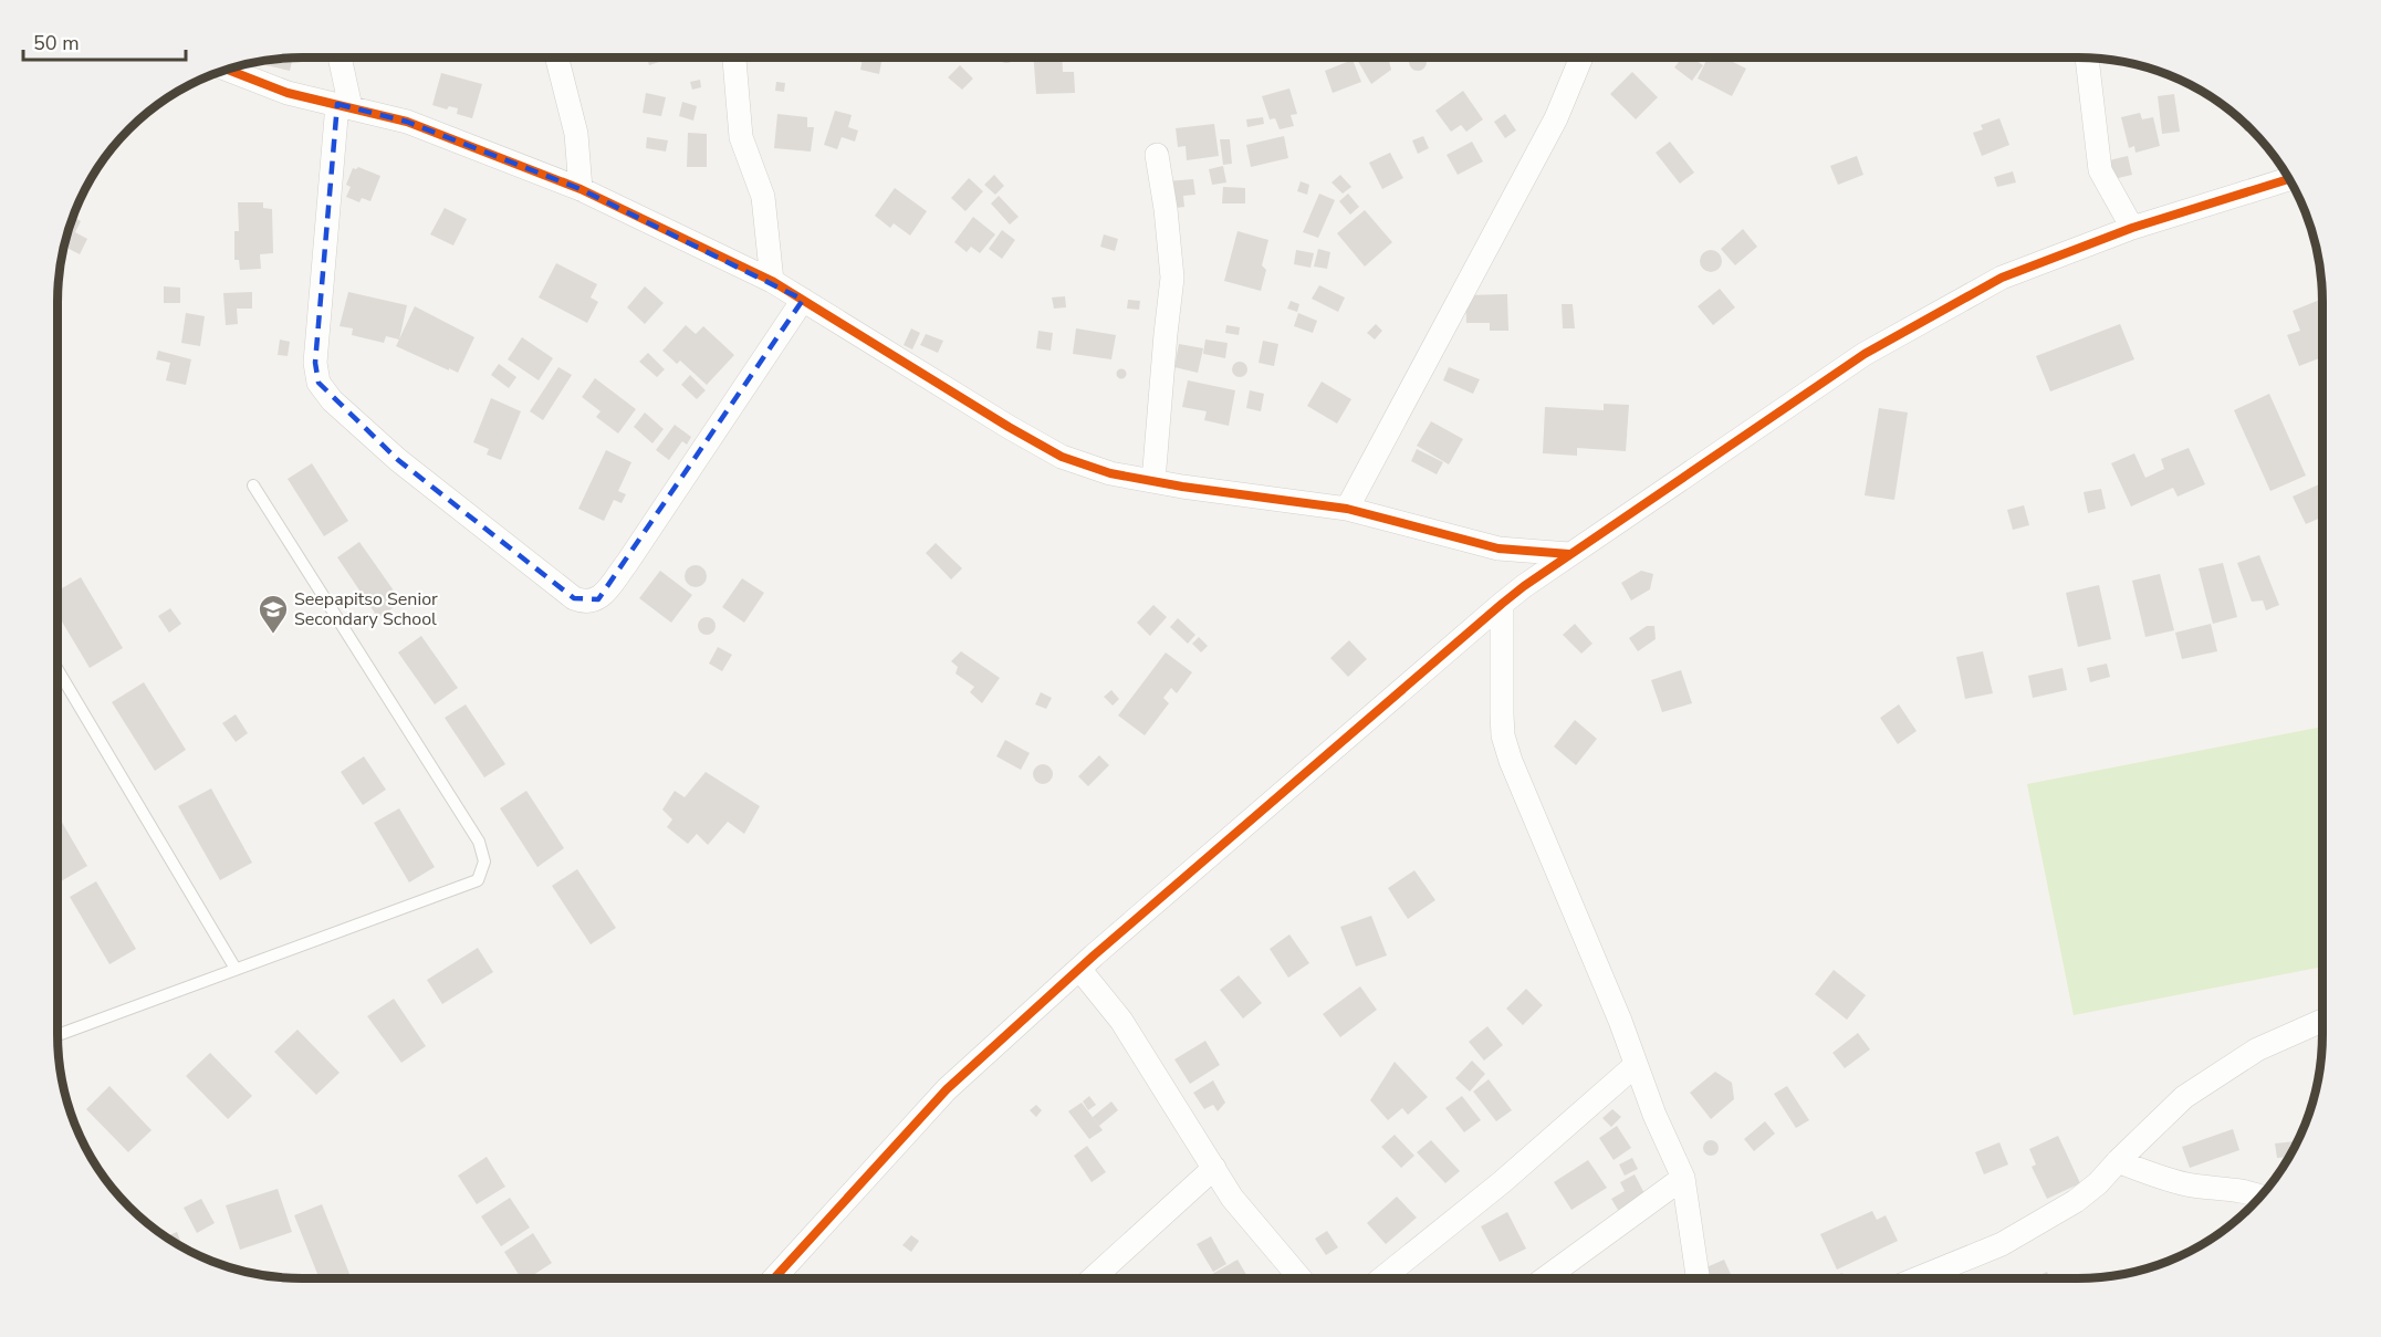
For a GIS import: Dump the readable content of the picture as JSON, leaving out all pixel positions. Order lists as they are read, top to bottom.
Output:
{
  "places": {
    "school or university": ["Seepapitso Senior Secondary School"]
  },
  "scale_bar": "50 m"
}
